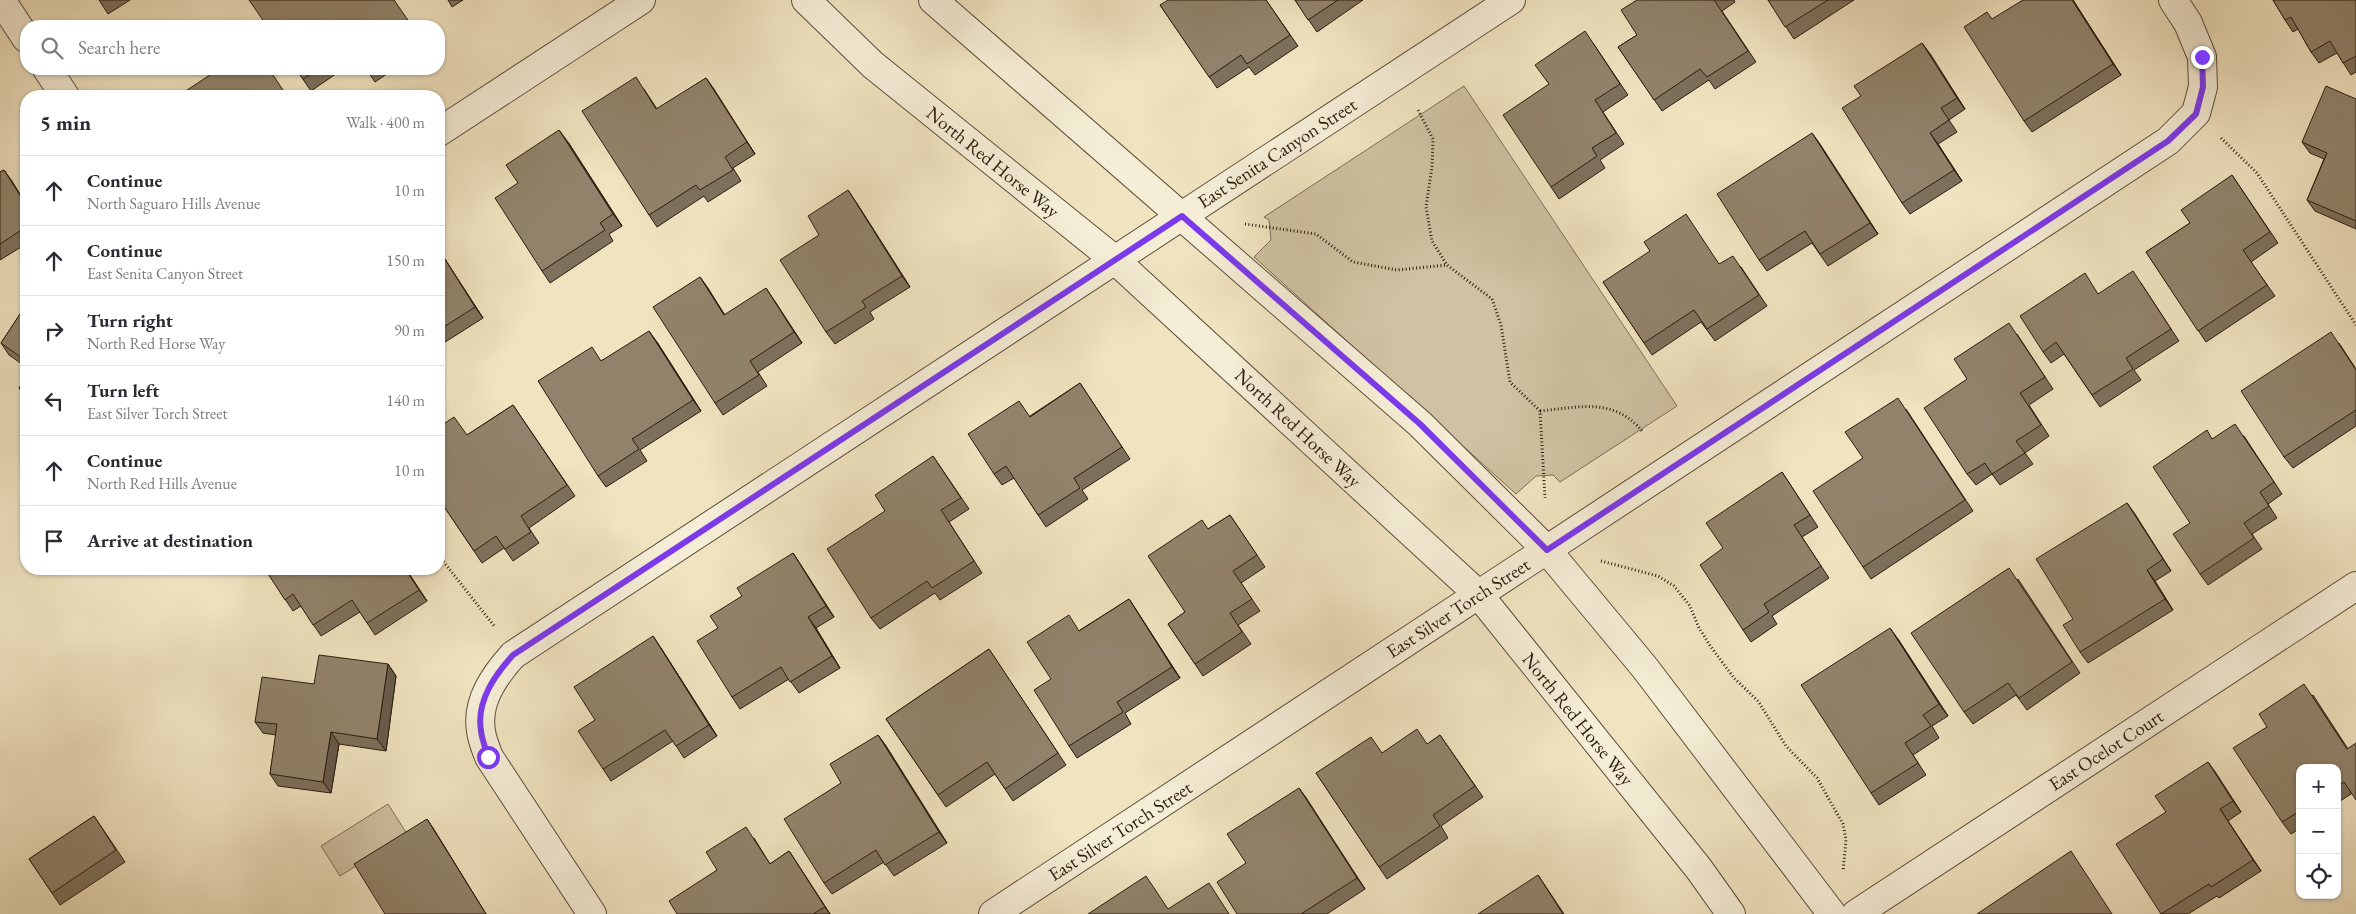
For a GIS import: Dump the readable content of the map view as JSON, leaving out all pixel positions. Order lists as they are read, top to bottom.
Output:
{
  "streets": {
    "street": [
      "East Senita Canyon Street",
      "North Red Horse Way",
      "East Silver Torch Street",
      "East Ocelot Court"
    ]
  },
  "crossings": [
    ["East Senita Canyon Street", "North Red Horse Way"],
    ["North Red Horse Way", "East Silver Torch Street"]
  ],
  "page": {
    "search": "Search here",
    "heading": ["5 min", "Walk · 400 m"],
    "list": [
      ["Continue", "North Saguaro Hills Avenue", "10 m"],
      ["Continue", "East Senita Canyon Street", "150 m"],
      ["Turn right", "North Red Horse Way", "90 m"],
      ["Turn left", "East Silver Torch Street", "140 m"],
      ["Continue", "North Red Hills Avenue", "10 m"],
      "Arrive at destination"
    ],
    "map_buttons": ["+", "−"]
  }
}
